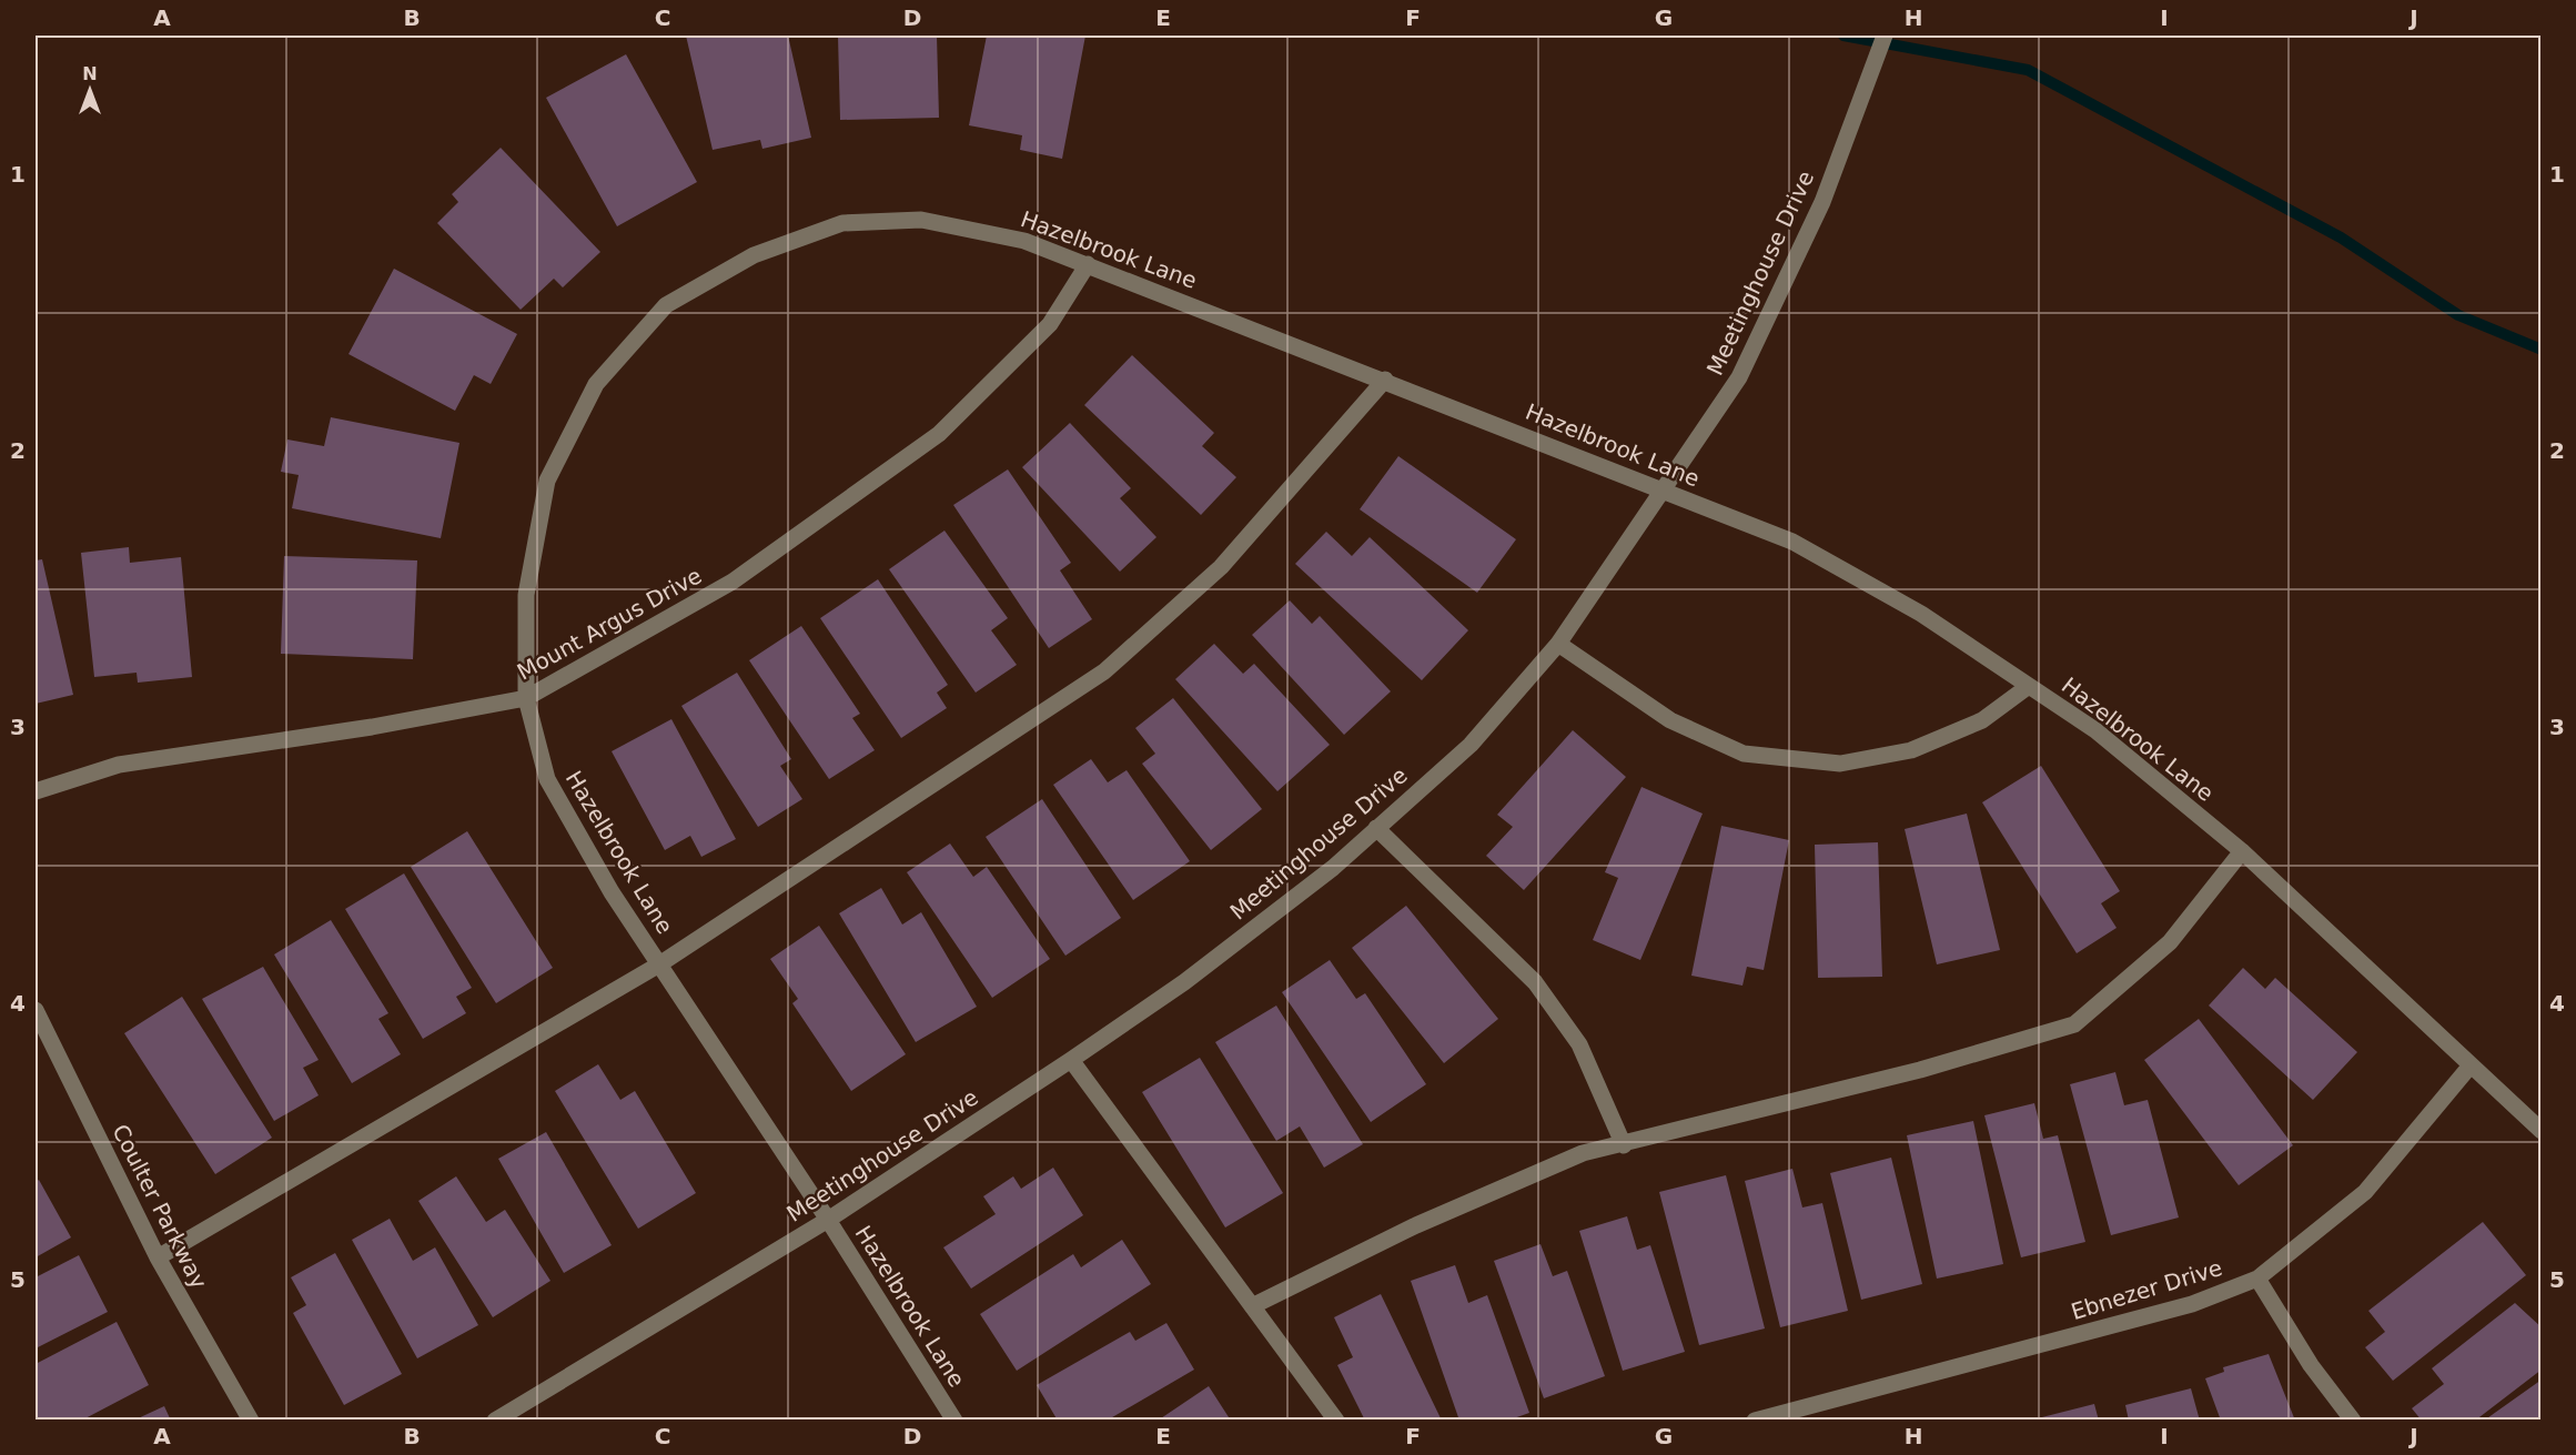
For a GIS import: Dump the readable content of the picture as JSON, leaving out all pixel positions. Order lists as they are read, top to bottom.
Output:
{
  "streets": {
    "street": [
      "Hazelbrook Lane",
      "Meetinghouse Drive",
      "Mount Argus Drive",
      "Coulter Parkway",
      "Ebnezer Drive"
    ]
  },
  "crossings": [
    ["Hazelbrook Lane", "Meetinghouse Drive"],
    ["Hazelbrook Lane", "Mount Argus Drive"],
    ["Hazelbrook Lane", "Ebnezer Drive"]
  ],
  "north": "top",
  "grid": {
    "columns": [
      "A",
      "B",
      "C",
      "D",
      "E",
      "F",
      "G",
      "H",
      "I",
      "J"
    ],
    "rows": [
      "1",
      "2",
      "3",
      "4",
      "5"
    ]
  }
}
